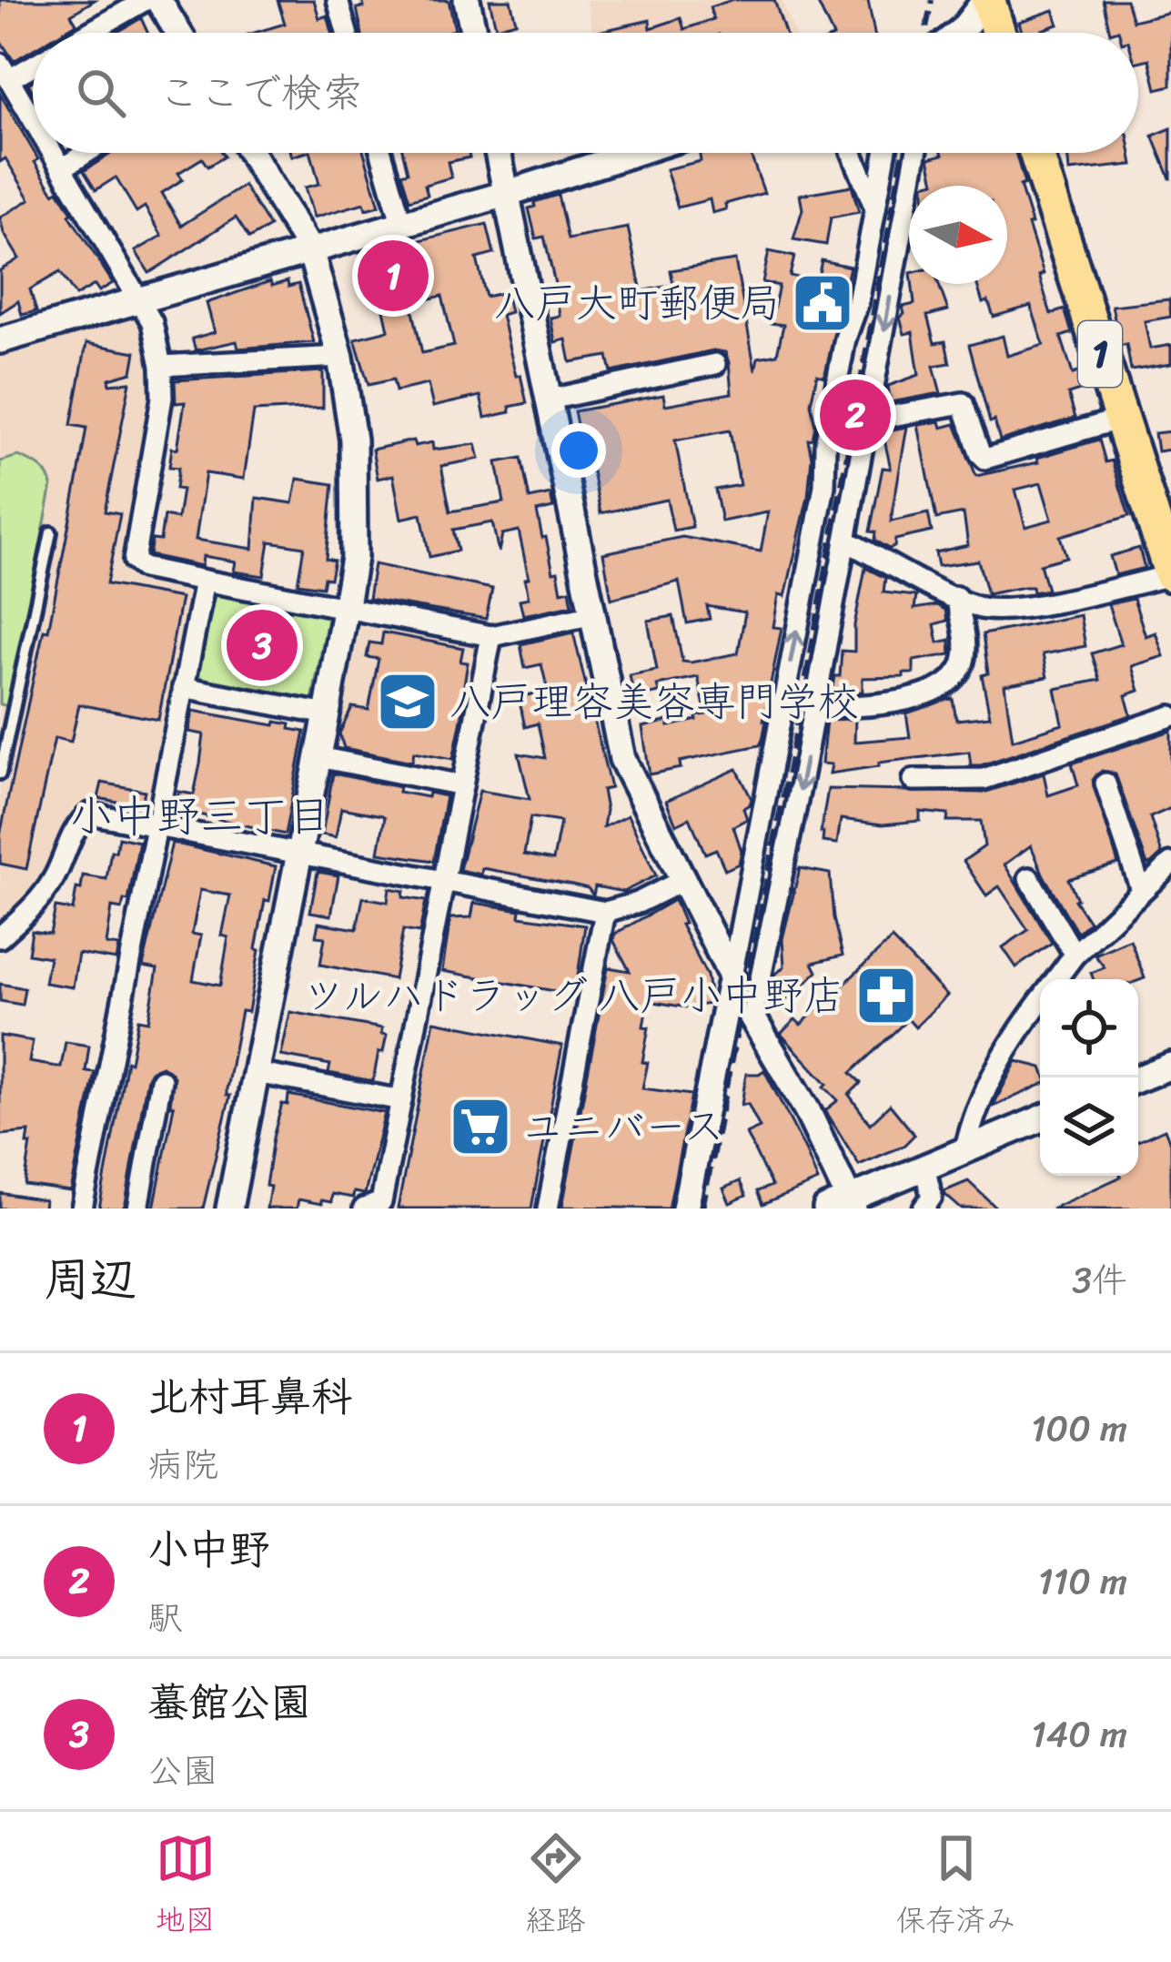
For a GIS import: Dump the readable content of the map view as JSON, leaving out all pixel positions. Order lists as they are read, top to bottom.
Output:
{
  "streets": {
    "main road": ["1"]
  },
  "districts": ["小中野三丁目"],
  "places": {
    "public building": ["八戸大町郵便局"],
    "school or university": ["八戸理容美容専門学校"],
    "pharmacy": ["ツルハドラッグ 八戸小中野店"],
    "supermarket": ["ユニバース"]
  },
  "north": "right",
  "page": {
    "search": "ここで検索",
    "pins": ["1", "2", "3"],
    "heading": ["周辺", "3件"],
    "list": [
      {
        "mark": "1",
        "name": "北村耳鼻科",
        "note": "病院",
        "value": "100 m"
      },
      {
        "mark": "2",
        "name": "小中野",
        "note": "駅",
        "value": "110 m"
      },
      {
        "mark": "3",
        "name": "蟇館公園",
        "note": "公園",
        "value": "140 m"
      }
    ],
    "nav": ["地図", "経路", "保存済み"]
  }
}
